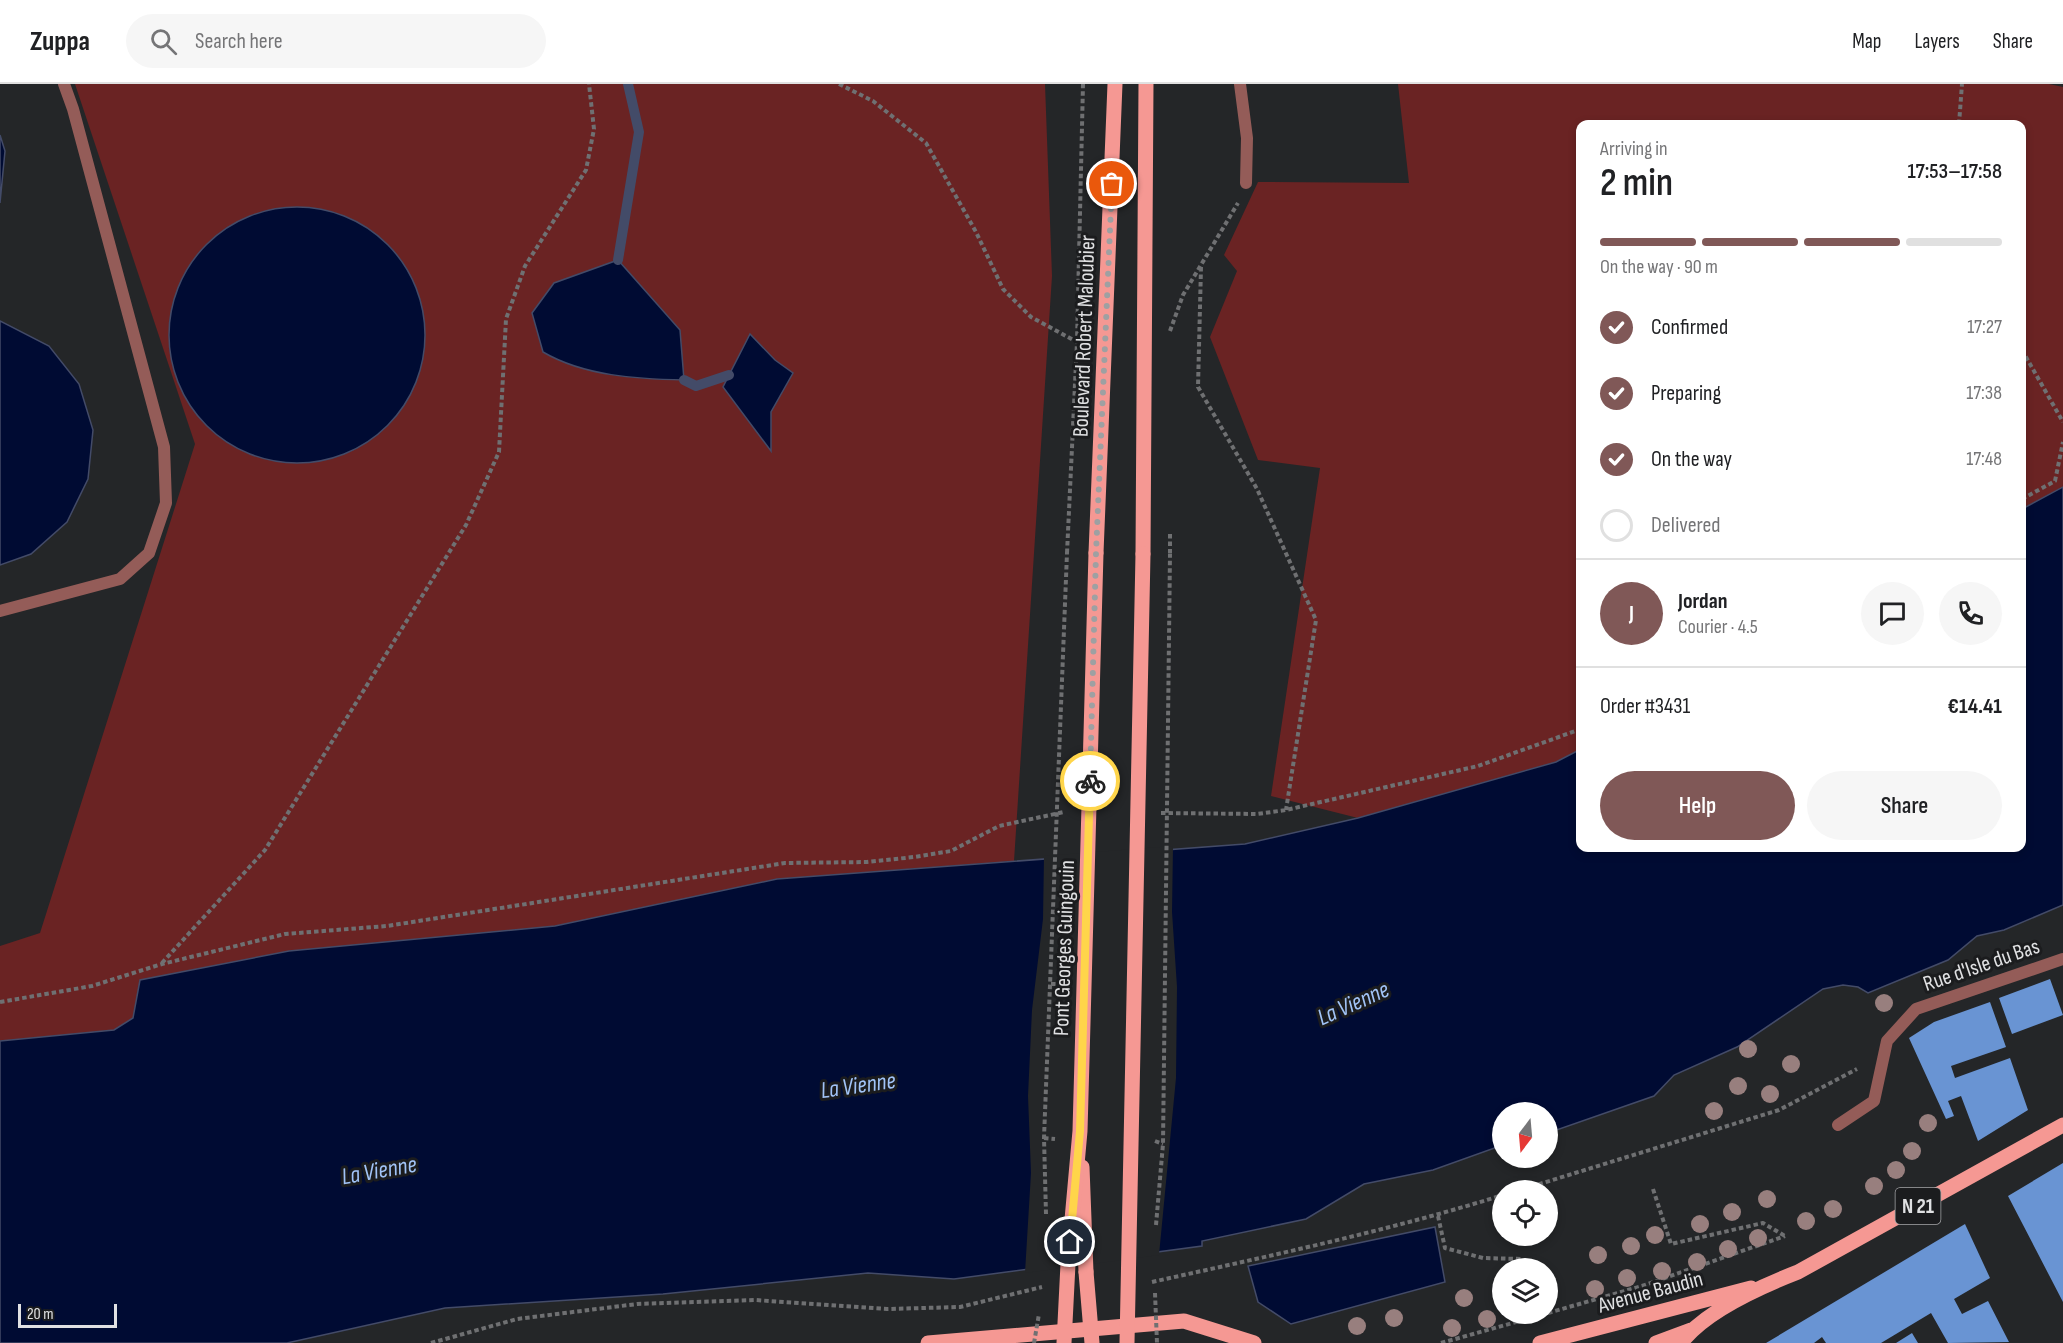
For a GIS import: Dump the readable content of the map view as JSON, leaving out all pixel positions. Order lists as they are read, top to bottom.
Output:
{
  "streets": {
    "main road": [
      "Boulevard Robert Maloubier",
      "Pont Georges Guingouin",
      "N 21",
      "Avenue Baudin"
    ],
    "lane": ["Rue d'Isle du Bas"]
  },
  "crossings": [
    ["Boulevard Robert Maloubier", "Pont Georges Guingouin"],
    ["N 21", "Avenue Baudin"]
  ],
  "water": ["La Vienne"],
  "scale_bar": "20 m",
  "north": "bottom",
  "page": {
    "header": "Zuppa",
    "search": "Search here",
    "nav": ["Map", "Layers", "Share"],
    "heading": ["2 min", "Arriving in", "17:53–17:58"],
    "panel": [
      "Jordan",
      "Courier · 4.5",
      "Order #3431",
      "€14.41"
    ],
    "bar": "On the way · 90 m",
    "list": [
      ["Confirmed", "17:27"],
      ["Preparing", "17:38"],
      ["On the way", "17:48"],
      "Delivered"
    ],
    "round": "J",
    "buttons": ["Help", "Share"],
    "scale": "20 m"
  }
}
